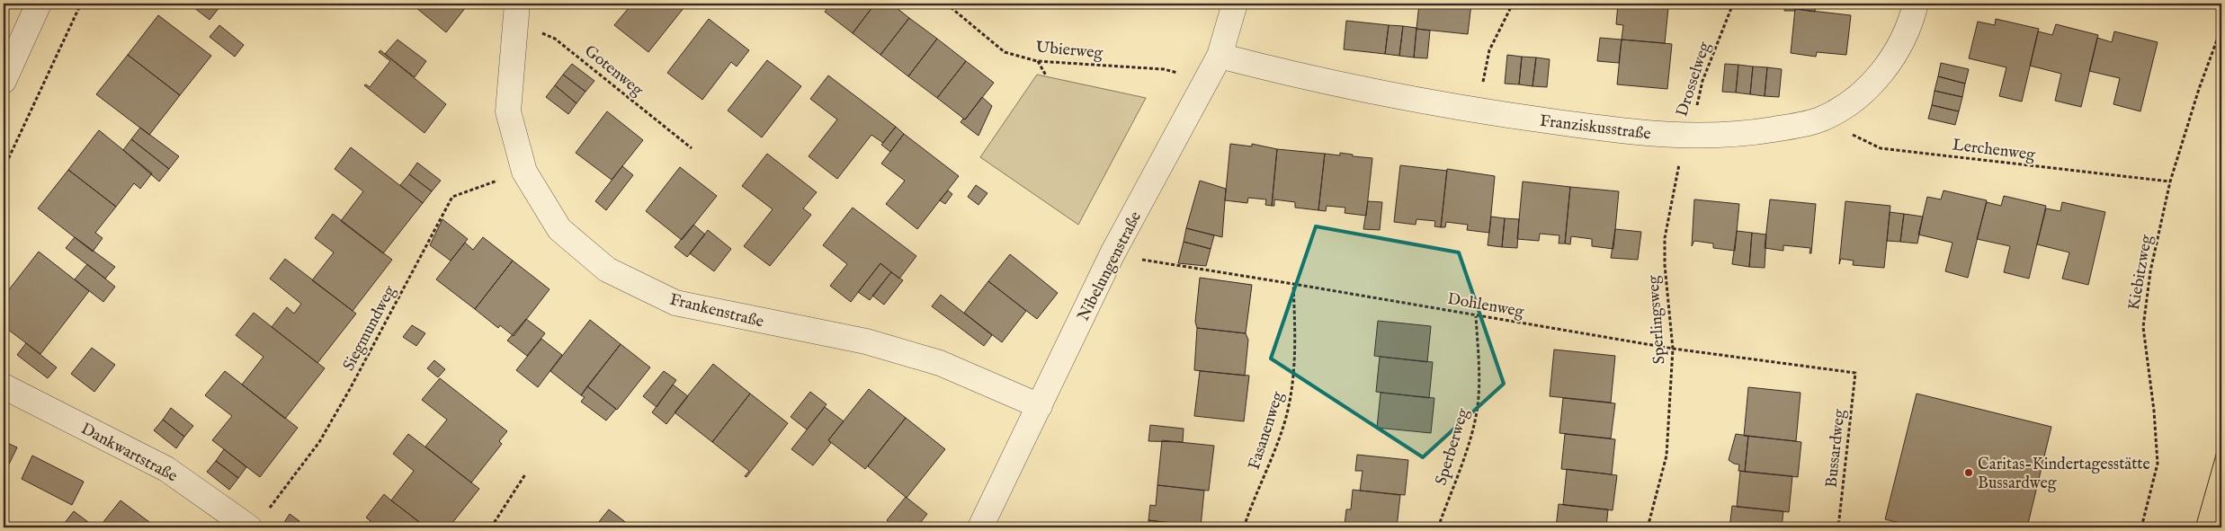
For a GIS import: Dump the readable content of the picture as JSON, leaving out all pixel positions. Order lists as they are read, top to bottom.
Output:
{
  "streets": {
    "street": [
      "Franziskusstraße",
      "Nibelungenstraße",
      "Frankenstraße",
      "Dankwartstraße"
    ],
    "path": [
      "Ubierweg",
      "Gotenweg",
      "Drosselweg",
      "Lerchenweg",
      "Kiebitzweg",
      "Dohlenweg",
      "Sperlingsweg",
      "Siegmundweg",
      "Fasanenweg",
      "Sperberweg",
      "Bussardweg"
    ]
  },
  "crossings": [
    ["Ubierweg", "Nibelungenstraße"],
    ["Gotenweg", "Frankenstraße"],
    ["Drosselweg", "Franziskusstraße"],
    ["Drosselweg", "Sperlingsweg"],
    ["Franziskusstraße", "Lerchenweg"],
    ["Franziskusstraße", "Nibelungenstraße"],
    ["Franziskusstraße", "Sperlingsweg"],
    ["Lerchenweg", "Kiebitzweg"],
    ["Nibelungenstraße", "Dohlenweg"],
    ["Nibelungenstraße", "Frankenstraße"],
    ["Dohlenweg", "Sperlingsweg"],
    ["Dohlenweg", "Fasanenweg"],
    ["Dohlenweg", "Sperberweg"],
    ["Dohlenweg", "Bussardweg"],
    ["Frankenstraße", "Siegmundweg"],
    ["Siegmundweg", "Dankwartstraße"]
  ],
  "places": ["Caritas-Kindertagesstätte Bussardweg"]
}
